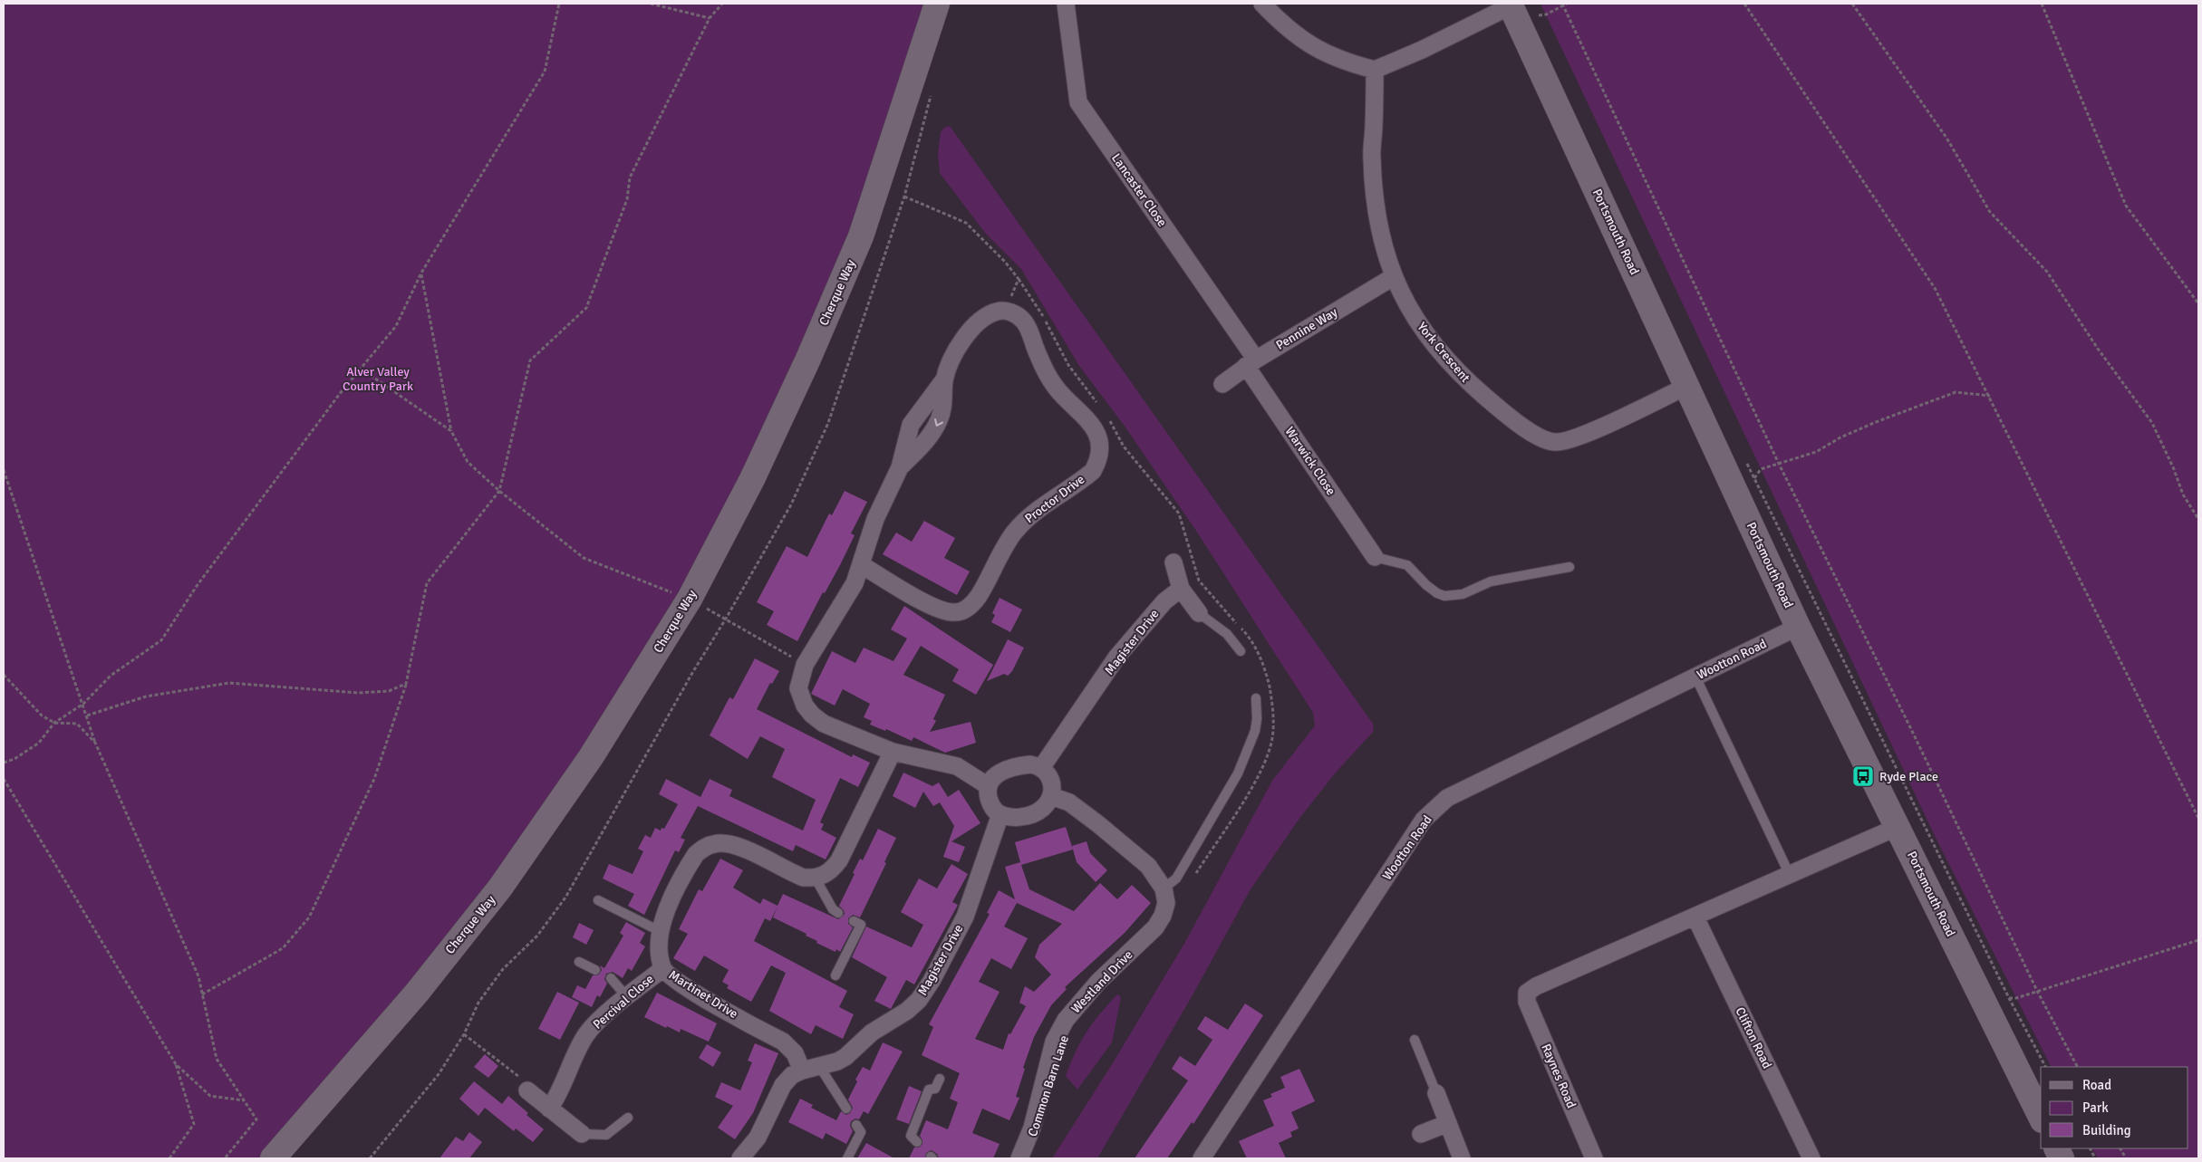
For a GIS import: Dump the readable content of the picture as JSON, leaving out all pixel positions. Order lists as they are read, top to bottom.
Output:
{
  "streets": {
    "street": [
      "Lancaster Close",
      "Portsmouth Road",
      "Cherque Way",
      "Pennine Way",
      "York Crescent",
      "Warwick Close",
      "Proctor Drive",
      "Magister Drive",
      "Wootton Road",
      "Westland Drive",
      "Martinet Drive",
      "Percival Close",
      "Clifton Road",
      "Raynes Road"
    ]
  },
  "crossings": [
    ["Lancaster Close", "Pennine Way"],
    ["Lancaster Close", "Warwick Close"],
    ["Portsmouth Road", "York Crescent"],
    ["Portsmouth Road", "Wootton Road"],
    ["Pennine Way", "York Crescent"],
    ["Pennine Way", "Warwick Close"],
    ["Magister Drive", "Martinet Drive"],
    ["Martinet Drive", "Percival Close"],
    ["Clifton Road", "Raynes Road"]
  ],
  "parks": ["Alver Valley Country Park"],
  "places": {
    "bus stop": ["Ryde Place"]
  },
  "legend": ["Road", "Park", "Building"]
}
